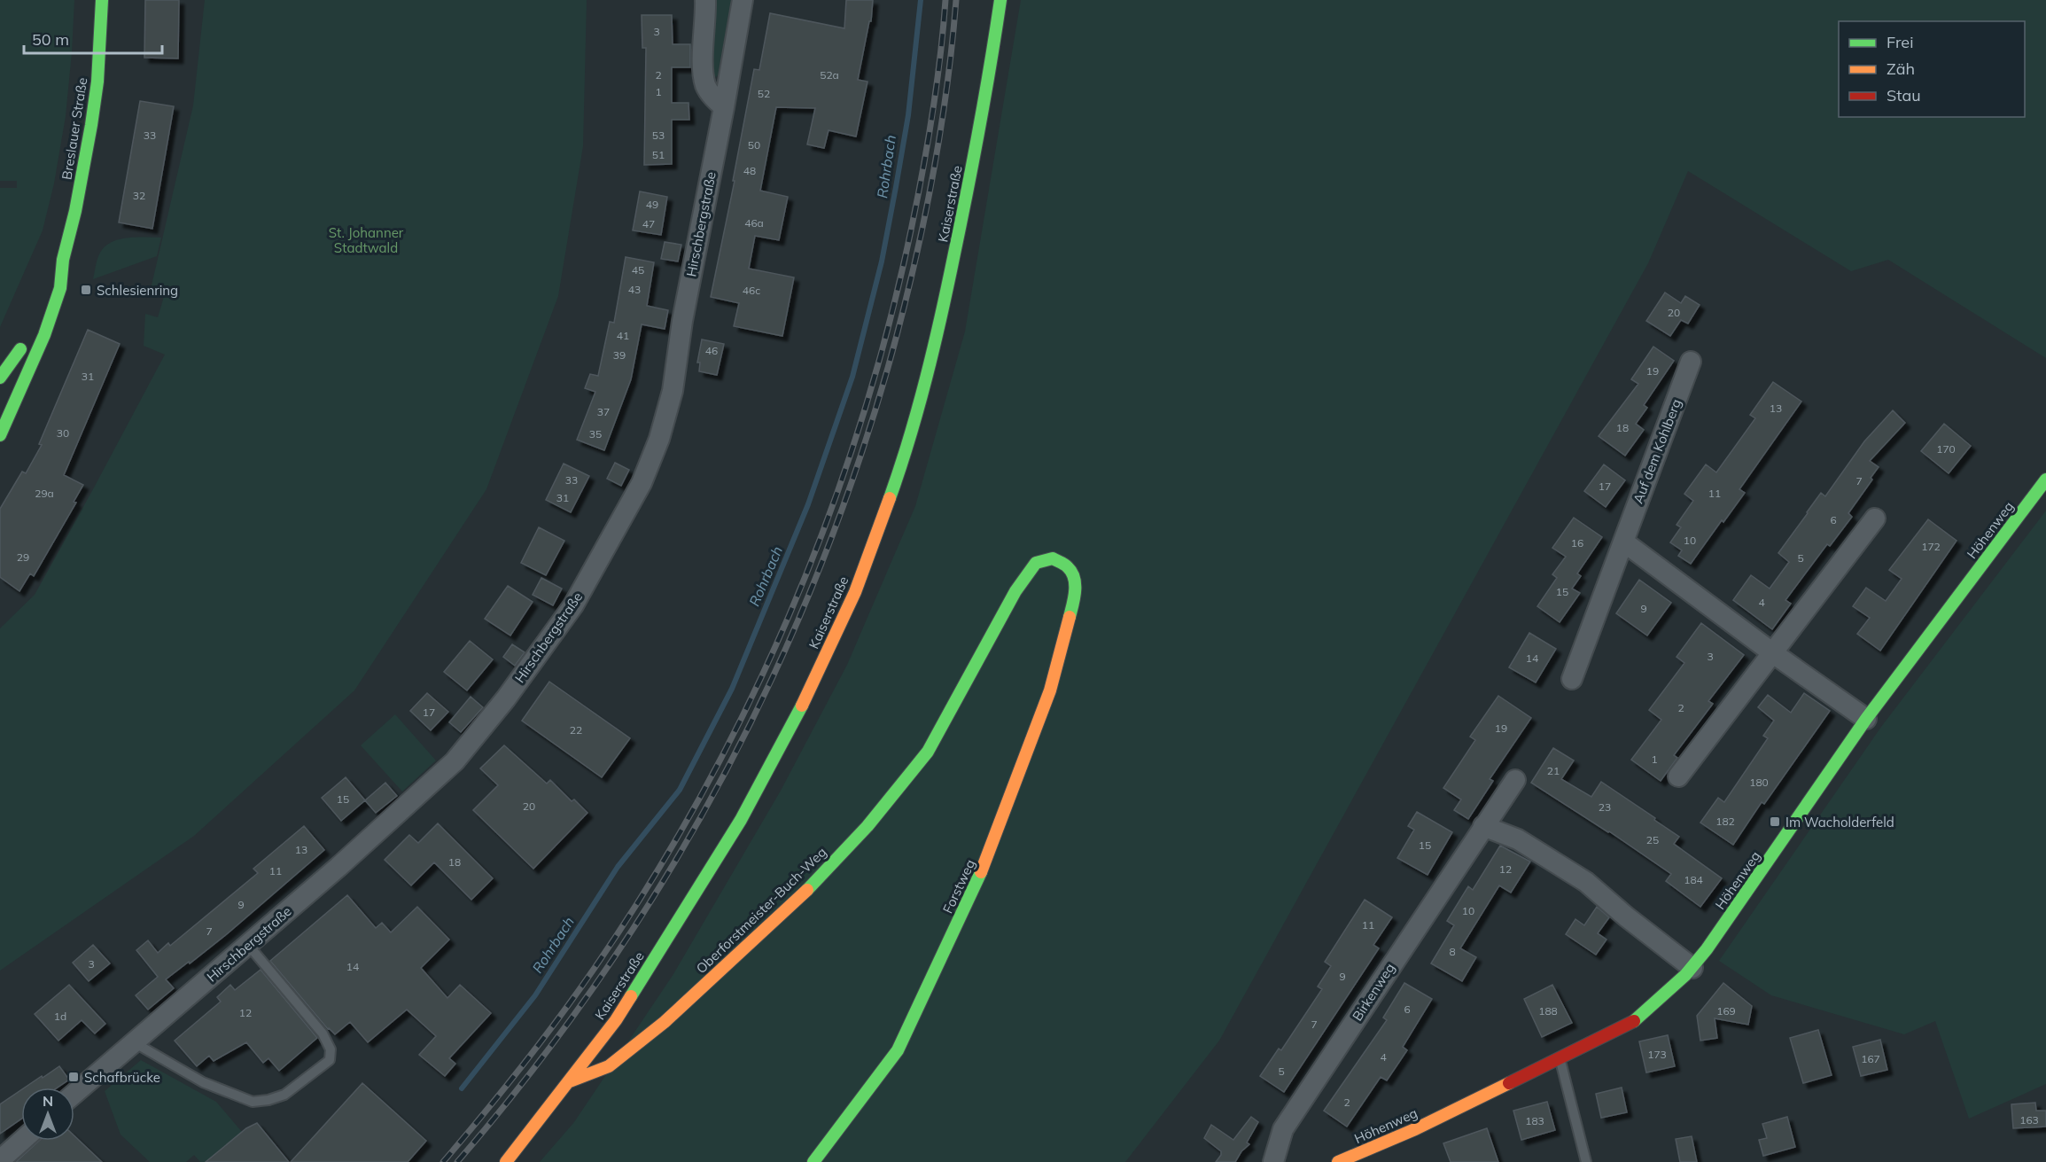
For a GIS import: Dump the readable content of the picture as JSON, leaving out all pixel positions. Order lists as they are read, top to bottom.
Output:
{
  "streets": {
    "street": [
      "Breslauer Straße",
      "Kaiserstraße",
      "Hirschbergstraße",
      "Auf dem Kohlberg",
      "Höhenweg",
      "Forstweg",
      "Oberforstmeister-Buch-Weg",
      "Birkenweg"
    ]
  },
  "crossings": [
    ["Kaiserstraße", "Oberforstmeister-Buch-Weg"],
    ["Forstweg", "Oberforstmeister-Buch-Weg"]
  ],
  "water": ["Rohrbach"],
  "parks": ["St. Johanner Stadtwald"],
  "places": {
    "transit": ["Schlesienring", "Im Wacholderfeld", "Schafbrücke"]
  },
  "house_numbers": [
    "3",
    "2",
    "52a",
    "1",
    "52",
    "33",
    "53",
    "50",
    "51",
    "48",
    "32",
    "49",
    "46a",
    "47",
    "45",
    "43",
    "46c",
    "20",
    "41",
    "46",
    "39",
    "19",
    "31",
    "13",
    "37",
    "18",
    "30",
    "35",
    "170",
    "33",
    "7",
    "17",
    "29a",
    "11",
    "31",
    "6",
    "10",
    "16",
    "172",
    "29",
    "5",
    "15",
    "4",
    "9",
    "3",
    "14",
    "2",
    "17",
    "19",
    "22",
    "1",
    "21",
    "180",
    "15",
    "20",
    "23",
    "182",
    "25",
    "15",
    "13",
    "18",
    "12",
    "11",
    "184",
    "9",
    "10",
    "11",
    "7",
    "8",
    "3",
    "14",
    "9",
    "6",
    "188",
    "169",
    "12",
    "1d",
    "7",
    "173",
    "4",
    "167",
    "5",
    "2",
    "163",
    "183"
  ],
  "legend": ["Frei", "Zäh", "Stau"],
  "scale_bar": "50 m",
  "north": "top"
}
